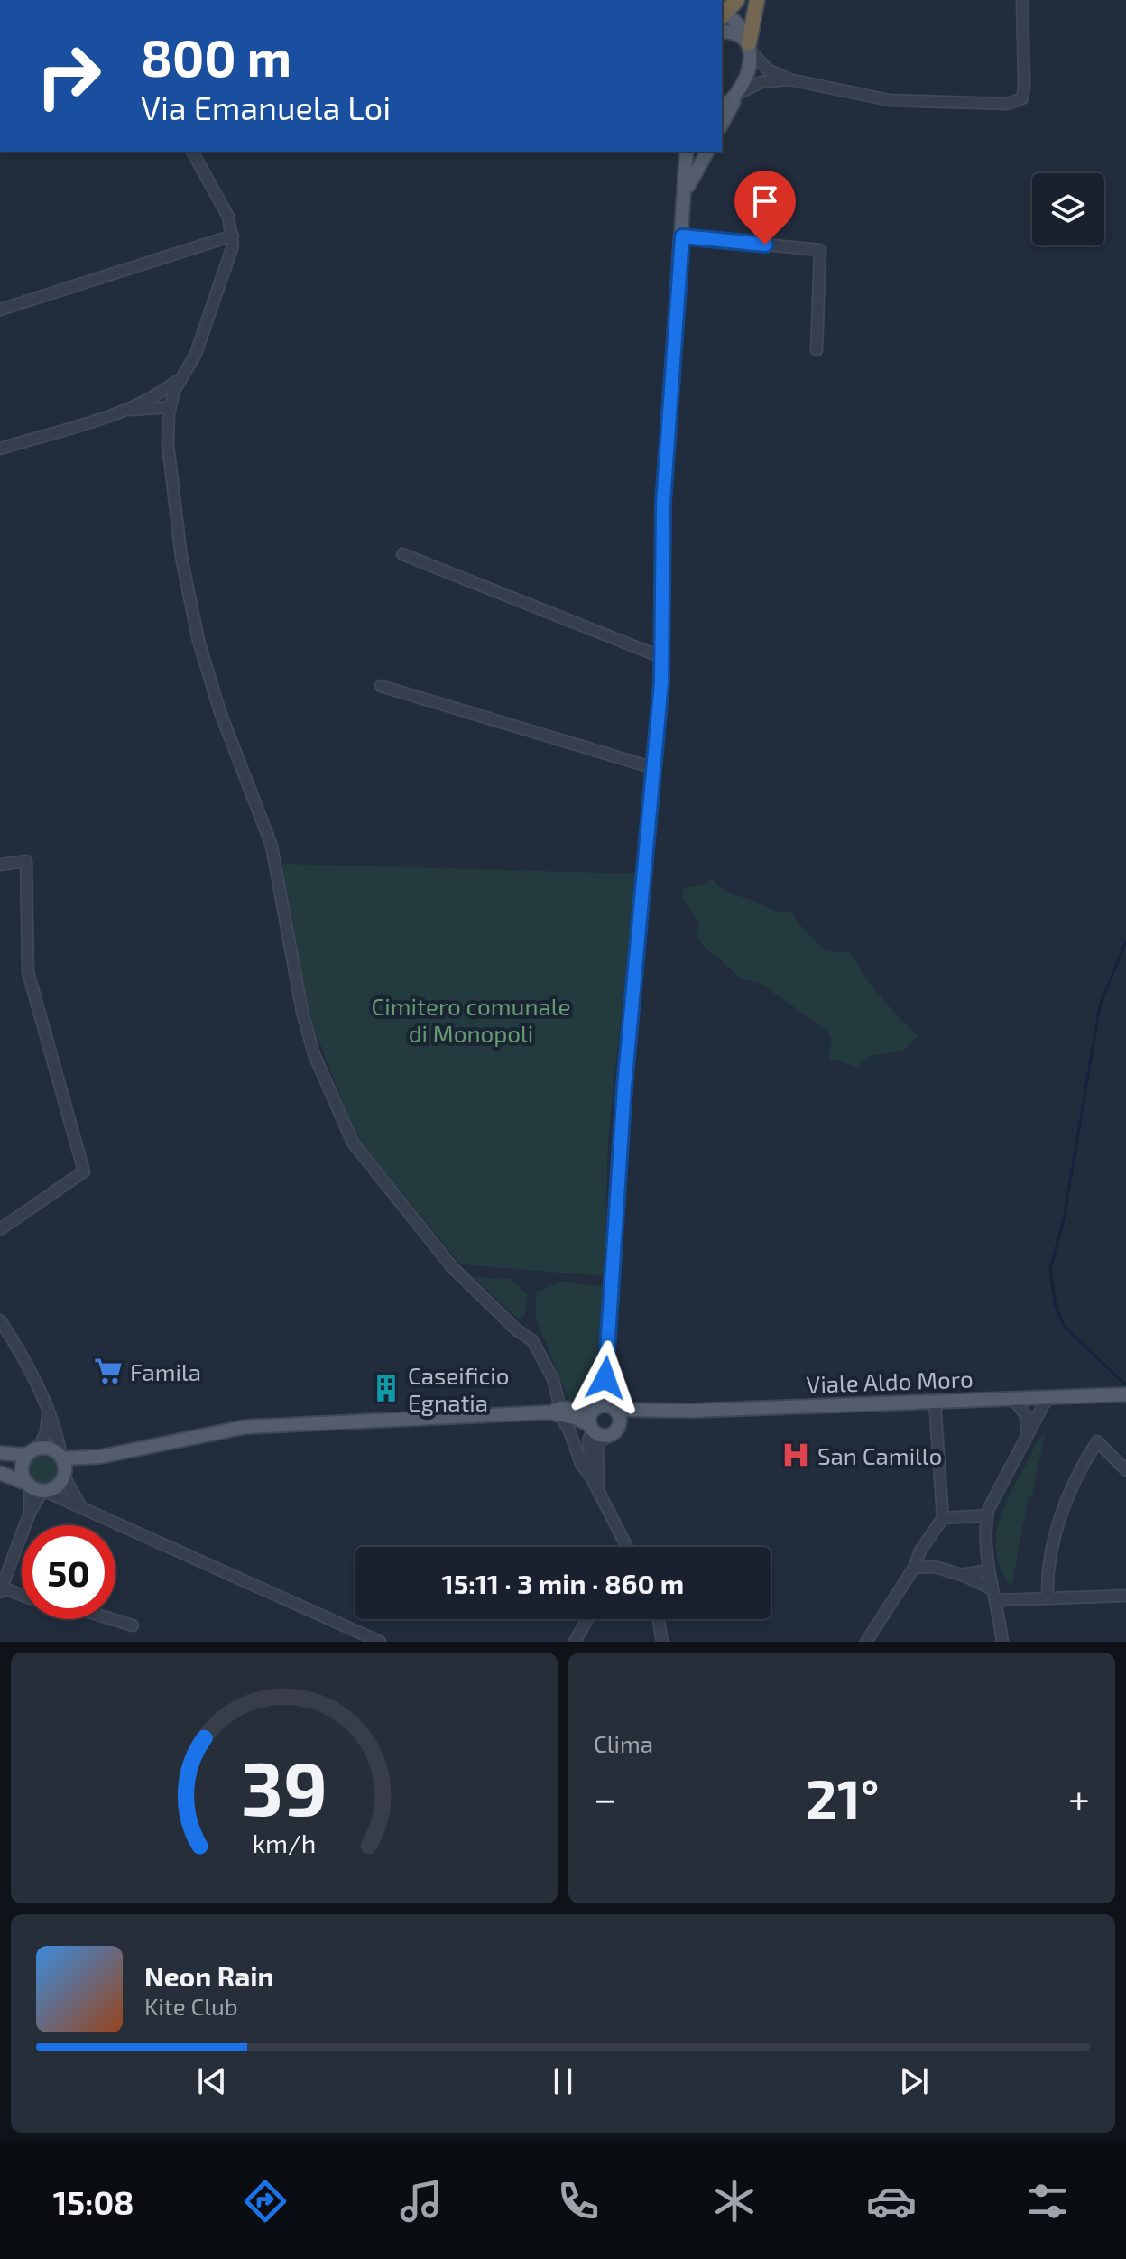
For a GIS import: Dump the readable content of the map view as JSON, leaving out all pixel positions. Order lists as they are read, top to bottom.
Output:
{
  "streets": {
    "main road": ["Viale Aldo Moro"]
  },
  "parks": ["Cimitero comunale di Monopoli"],
  "places": {
    "supermarket": ["Famila"],
    "building": ["Caseificio Egnatia"],
    "hospital": ["San Camillo"]
  },
  "page": {
    "turn": ["800 m", "Via Emanuela Loi"],
    "limit": "50",
    "trip": "15:11 · 3 min · 860 m",
    "tile": "Clima",
    "heat": ["−", "21°", "+"],
    "song": ["Neon Rain", "Kite Club"],
    "tabs": "15:08",
    "gauge": ["39", "km/h"]
  }
}
